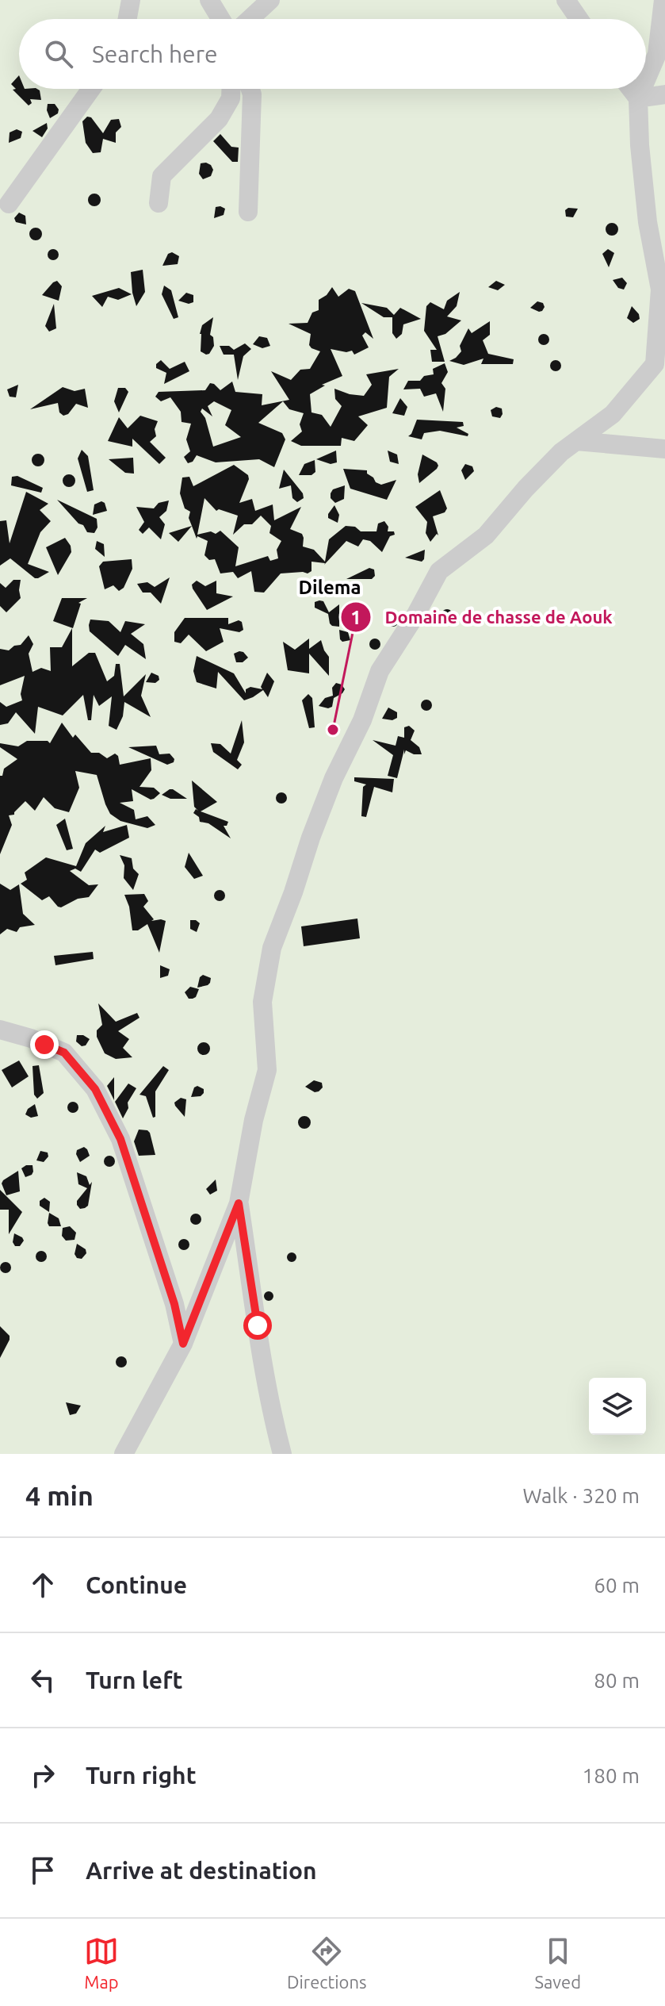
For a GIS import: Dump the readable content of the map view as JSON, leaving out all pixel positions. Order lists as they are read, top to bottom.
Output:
{
  "districts": ["Dilema"],
  "places": ["Domaine de chasse de Aouk"],
  "page": {
    "search": "Search here",
    "heading": ["4 min", "Walk · 320 m"],
    "list": [
      ["Continue", "60 m"],
      ["Turn left", "80 m"],
      ["Turn right", "180 m"],
      "Arrive at destination"
    ],
    "nav": ["Map", "Directions", "Saved"]
  }
}
